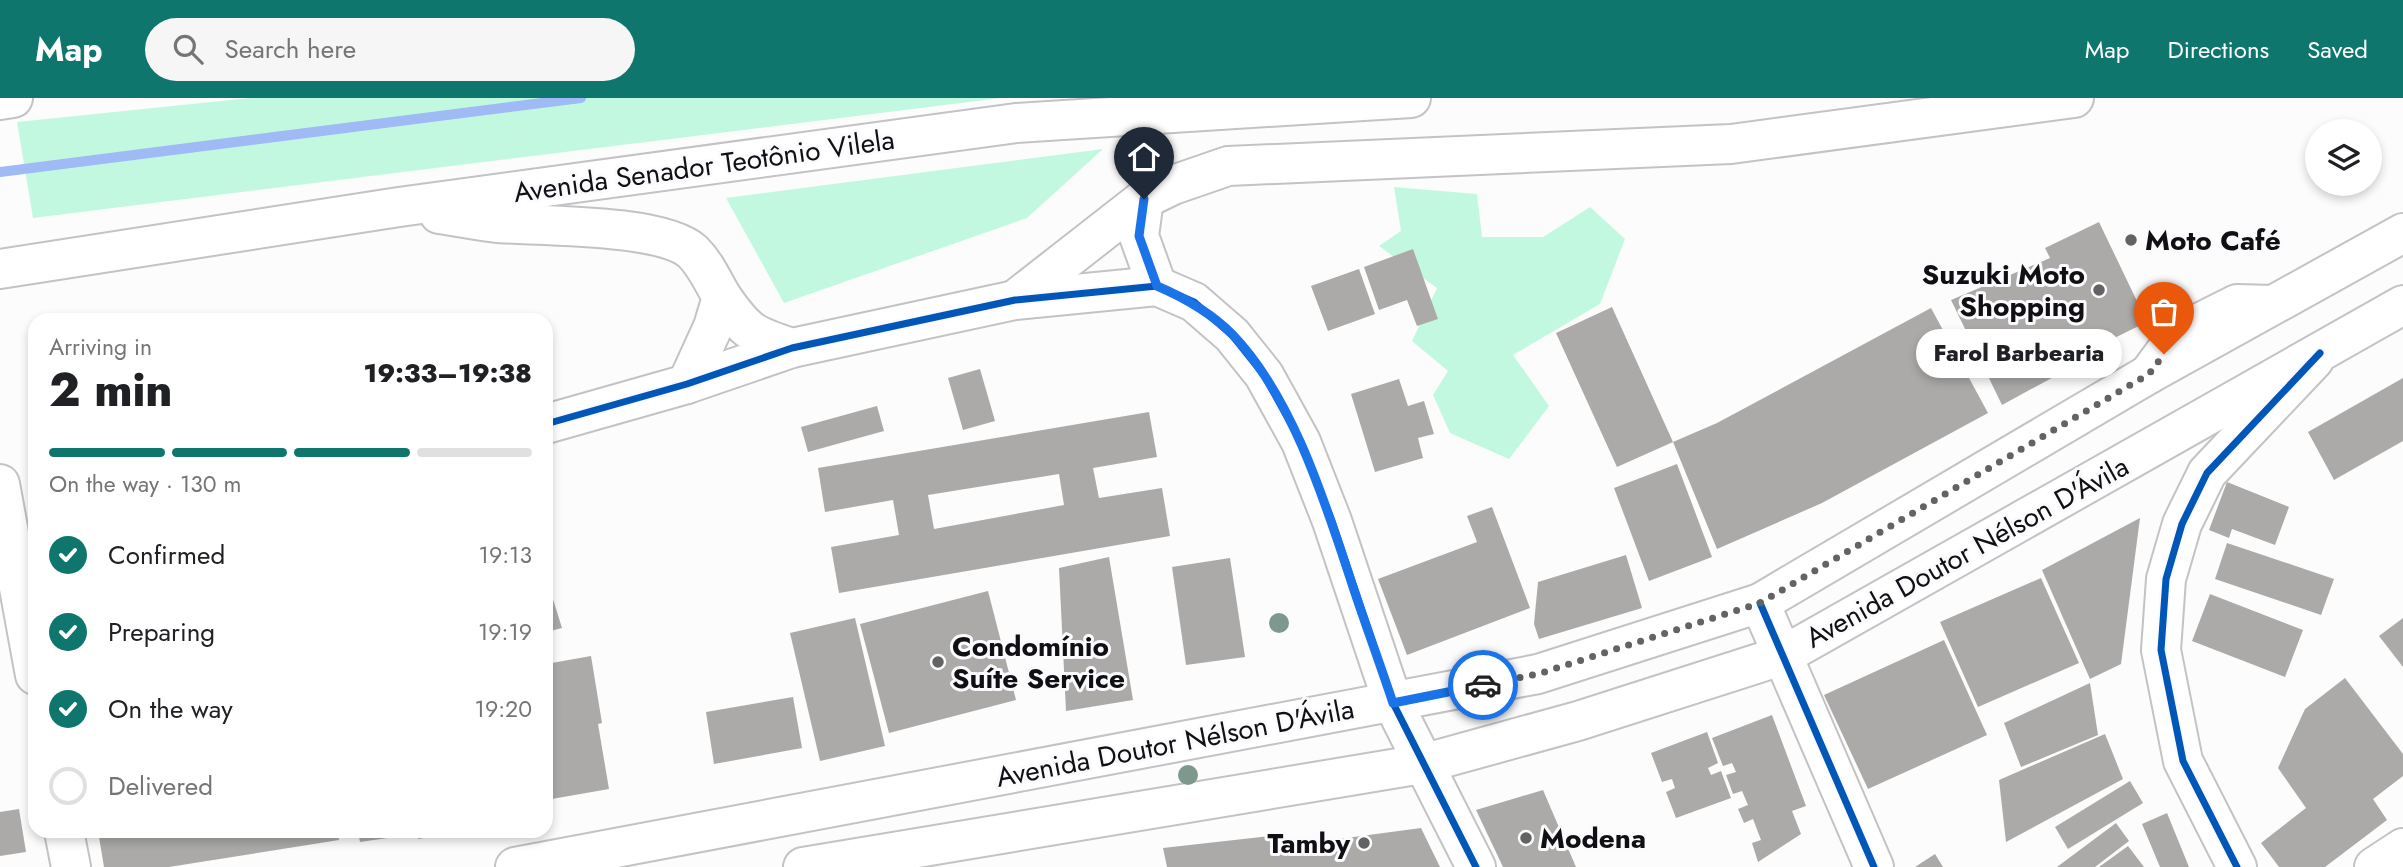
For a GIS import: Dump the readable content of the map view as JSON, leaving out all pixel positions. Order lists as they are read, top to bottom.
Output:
{
  "streets": {
    "main road": ["Avenida Senador Teotônio Vilela", "Avenida Doutor Nélson D'Ávila"]
  },
  "places": [
    "Moto Café",
    "Suzuki Moto Shopping",
    "Farol Barbearia",
    "Condomínio Suíte Service",
    "Modena",
    "Tamby"
  ],
  "page": {
    "header": "Map",
    "search": "Search here",
    "nav": ["Map", "Directions", "Saved"],
    "heading": ["2 min", "Arriving in", "19:33–19:38"],
    "bubble": "Farol Barbearia",
    "bar": "On the way · 130 m",
    "list": [
      ["Confirmed", "19:13"],
      ["Preparing", "19:19"],
      ["On the way", "19:20"],
      "Delivered"
    ]
  }
}
